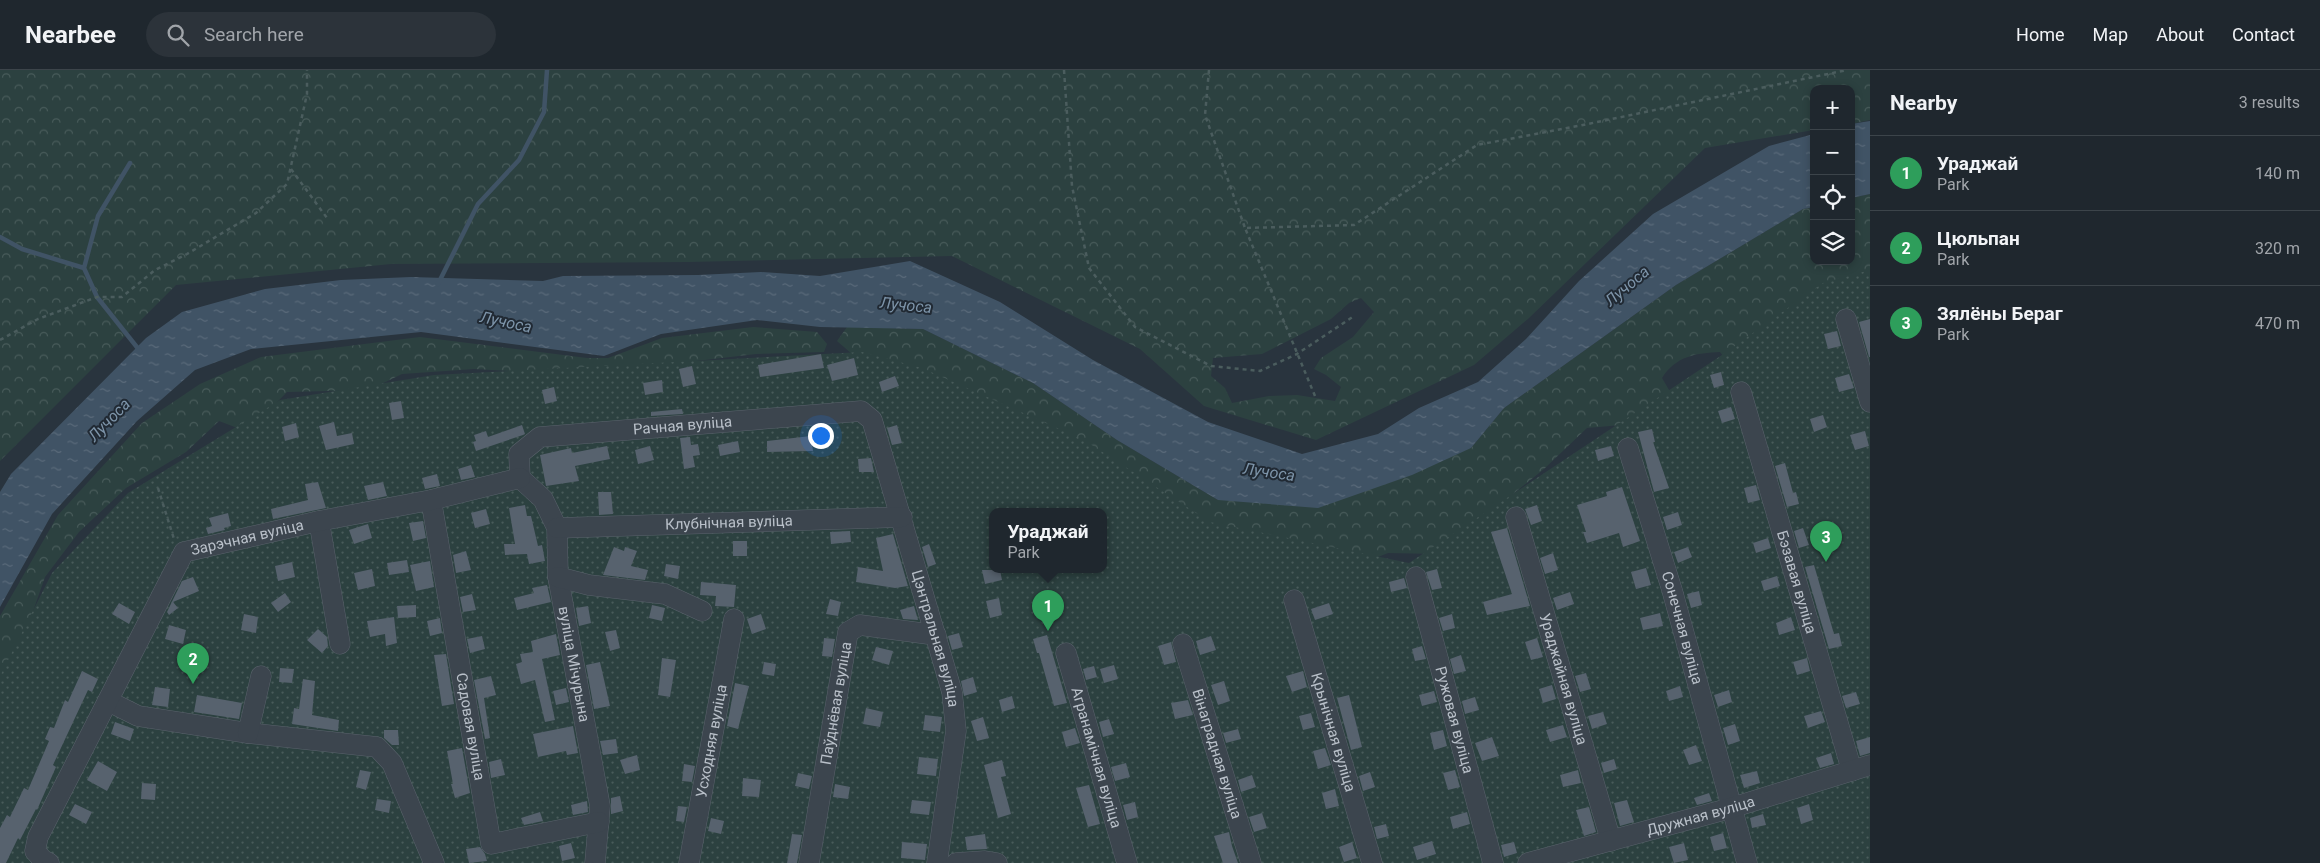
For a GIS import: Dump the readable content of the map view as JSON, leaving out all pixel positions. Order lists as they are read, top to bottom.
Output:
{
  "streets": {
    "street": [
      "Рачная вуліца",
      "Клубнічная вуліца",
      "Зарэчная вуліца",
      "Бэзавая вуліца",
      "Сонечная вуліца",
      "Цэнтральная вуліца",
      "вуліца Мічурына",
      "Ураджайная вуліца",
      "Паўднёвая вуліца",
      "Ружовая вуліца",
      "Садовая вуліца",
      "Крынічная вуліца",
      "Усходняя вуліца",
      "Вінаградная вуліца",
      "Агранамічная вуліца",
      "Дружная вуліца"
    ]
  },
  "crossings": [
    ["Рачная вуліца", "Зарэчная вуліца"],
    ["Рачная вуліца", "Цэнтральная вуліца"],
    ["Рачная вуліца", "вуліца Мічурына"],
    ["Клубнічная вуліца", "Цэнтральная вуліца"],
    ["Клубнічная вуліца", "вуліца Мічурына"],
    ["Зарэчная вуліца", "вуліца Мічурына"],
    ["Зарэчная вуліца", "Садовая вуліца"],
    ["Бэзавая вуліца", "Дружная вуліца"],
    ["Сонечная вуліца", "Дружная вуліца"],
    ["Цэнтральная вуліца", "Паўднёвая вуліца"],
    ["вуліца Мічурына", "Садовая вуліца"],
    ["Ураджайная вуліца", "Дружная вуліца"]
  ],
  "water": ["Лучоса"],
  "page": {
    "header": "Nearbee",
    "search": "Search here",
    "nav": [
      "Home",
      "Map",
      "About",
      "Contact"
    ],
    "heading": ["Nearby", "3 results"],
    "map_buttons": ["+", "−"],
    "list": [
      {
        "mark": "1",
        "name": "Ураджай",
        "note": "Park",
        "value": "140 m"
      },
      {
        "mark": "2",
        "name": "Цюльпан",
        "note": "Park",
        "value": "320 m"
      },
      {
        "mark": "3",
        "name": "Зялёны Бераг",
        "note": "Park",
        "value": "470 m"
      }
    ],
    "popup": ["Ураджай", "Park"],
    "pins": ["3", "1", "2"]
  }
}
